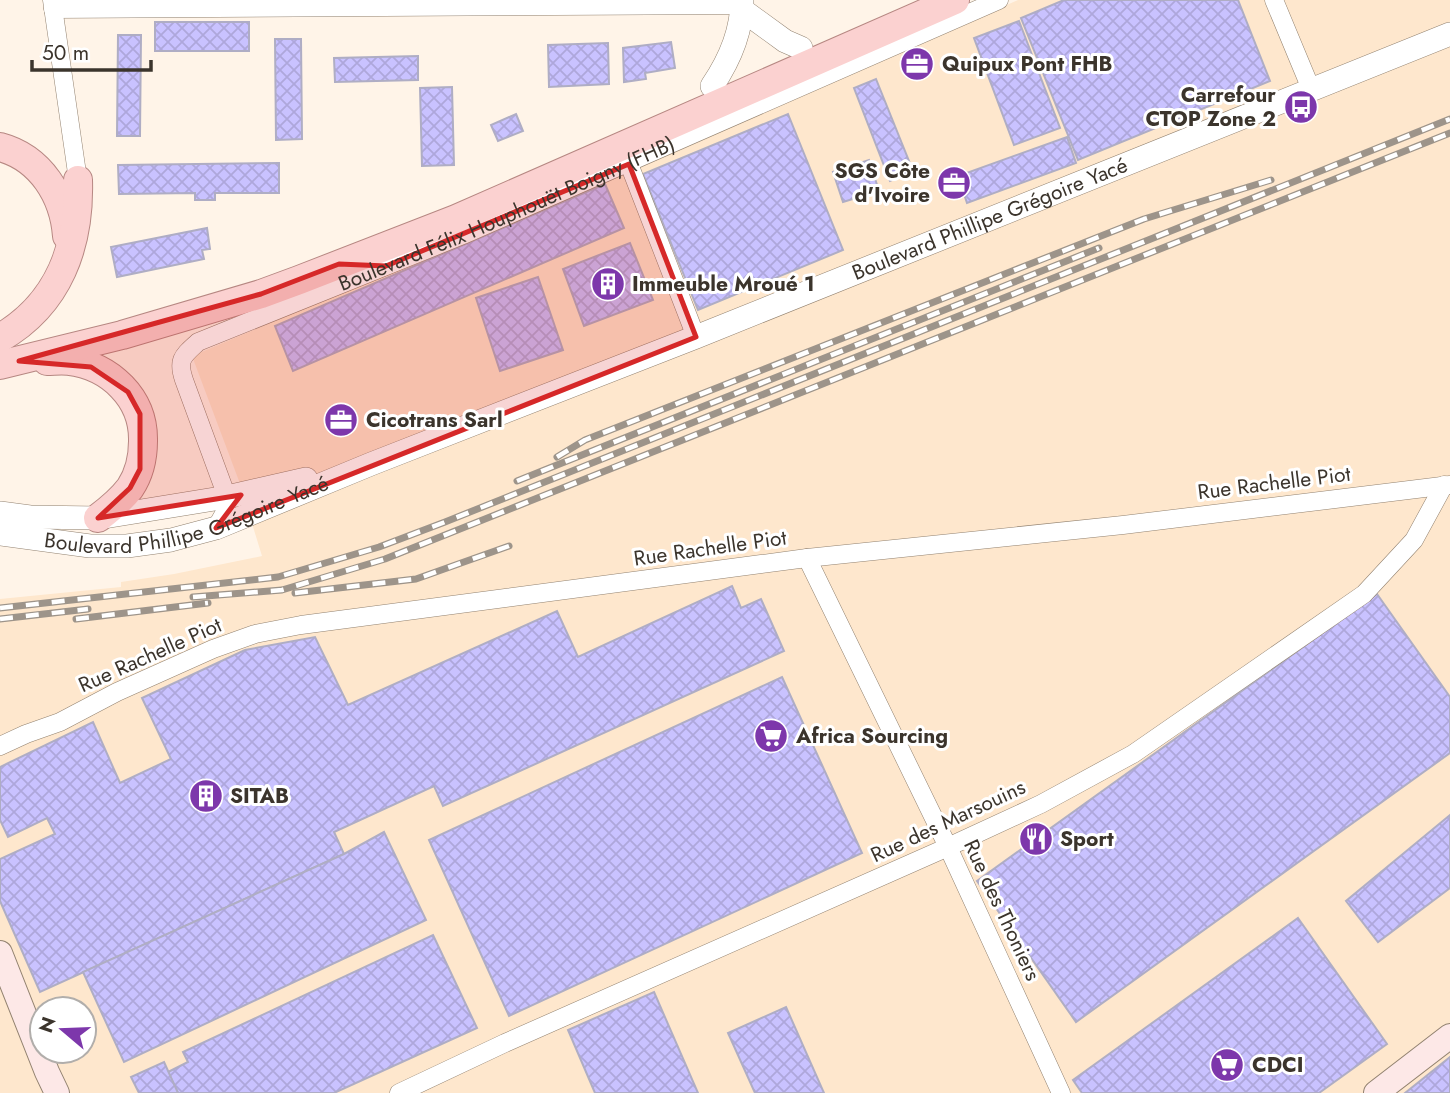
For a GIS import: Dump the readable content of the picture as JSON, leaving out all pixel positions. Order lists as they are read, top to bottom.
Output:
{
  "streets": {
    "main road": ["Boulevard Félix Houphouët Boigny (FHB)"],
    "street": [
      "Boulevard Phillipe Grégoire Yacé",
      "Rue Rachelle Piot",
      "Rue des Marsouins",
      "Rue des Thoniers"
    ]
  },
  "crossings": [
    ["Boulevard Félix Houphouët Boigny (FHB)", "Boulevard Phillipe Grégoire Yacé"],
    ["Rue Rachelle Piot", "Rue des Marsouins"],
    ["Rue Rachelle Piot", "Rue des Thoniers"],
    ["Rue des Marsouins", "Rue des Thoniers"]
  ],
  "places": {
    "office": ["Quipux Pont FHB", "SGS Côte d'Ivoire", "Cicotrans Sarl"],
    "bus stop": ["Carrefour CTOP Zone 2"],
    "building": ["Immeuble Mroué 1", "SITAB"],
    "supermarket": ["Africa Sourcing", "CDCI"],
    "restaurant": ["Sport"]
  },
  "scale_bar": "50 m",
  "north": "left"
}
